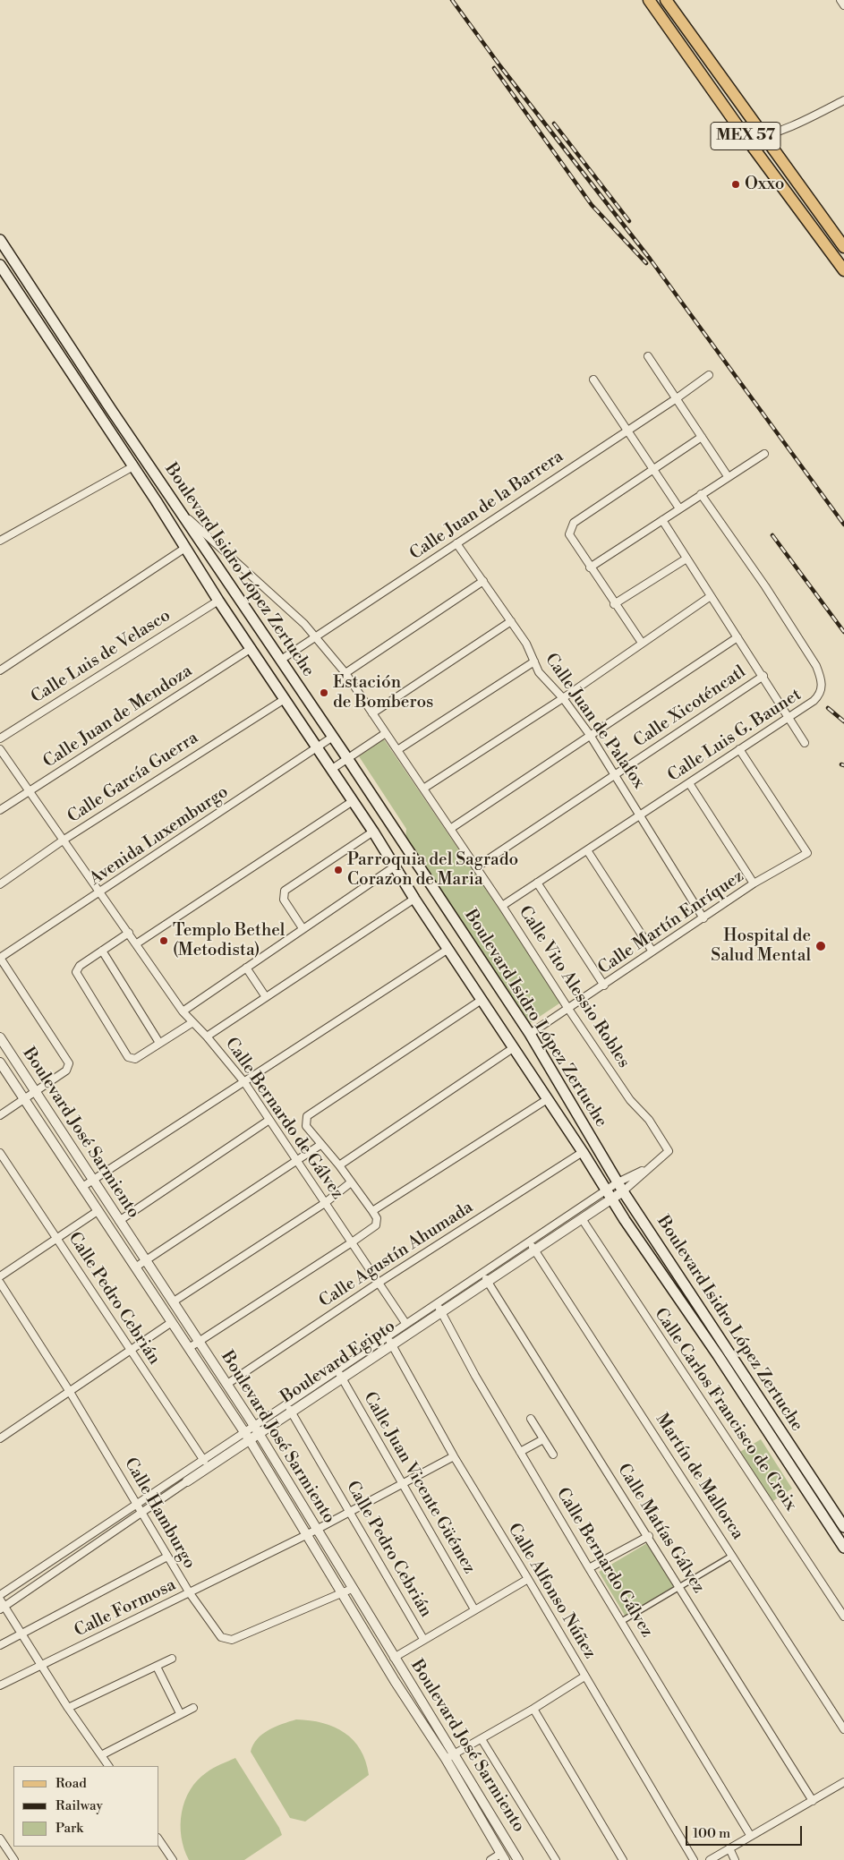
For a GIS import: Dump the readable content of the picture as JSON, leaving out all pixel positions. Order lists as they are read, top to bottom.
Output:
{
  "streets": {
    "main road": ["MEX 57", "Boulevard Isidro López Zertuche"],
    "street": [
      "Calle Juan de la Barrera",
      "Calle Luis de Velasco",
      "Calle Xicoténcatl",
      "Calle Juan de Mendoza",
      "Calle Juan de Palafox",
      "Calle Luis G. Baunet",
      "Calle García Guerra",
      "Avenida Luxemburgo",
      "Calle Martín Enríquez",
      "Calle Vito Alessio Robles",
      "Calle Bernardo de Gálvez",
      "Boulevard José Sarmiento",
      "Calle Agustín Ahumada",
      "Calle Pedro Cebrián",
      "Boulevard Egipto",
      "Calle Carlos Francisco de Croix",
      "Martín de Mallorca",
      "Calle Juan Vicente Güémez",
      "Calle Hamburgo",
      "Calle Matías Gálvez",
      "Calle Bernardo Gálvez",
      "Calle Alfonso Núñez",
      "Calle Formosa"
    ]
  },
  "crossings": [
    ["Calle Juan de la Barrera", "Boulevard Isidro López Zertuche"],
    ["Calle Juan de la Barrera", "Calle Juan de Palafox"],
    ["Calle Juan de la Barrera", "Calle Vito Alessio Robles"],
    ["Boulevard Isidro López Zertuche", "Calle Luis de Velasco"],
    ["Boulevard Isidro López Zertuche", "Calle Juan de Mendoza"],
    ["Boulevard Isidro López Zertuche", "Calle García Guerra"],
    ["Boulevard Isidro López Zertuche", "Avenida Luxemburgo"],
    ["Boulevard Isidro López Zertuche", "Calle Martín Enríquez"],
    ["Boulevard Isidro López Zertuche", "Calle Vito Alessio Robles"],
    ["Boulevard Isidro López Zertuche", "Calle Agustín Ahumada"],
    ["Boulevard Isidro López Zertuche", "Boulevard Egipto"],
    ["Calle Xicoténcatl", "Calle Juan de Palafox"],
    ["Calle Xicoténcatl", "Calle Vito Alessio Robles"],
    ["Calle Juan de Mendoza", "Calle Bernardo de Gálvez"],
    ["Calle Juan de Palafox", "Calle Luis G. Baunet"],
    ["Calle Juan de Palafox", "Calle Martín Enríquez"],
    ["Calle Luis G. Baunet", "Calle Martín Enríquez"],
    ["Calle Luis G. Baunet", "Calle Vito Alessio Robles"],
    ["Calle García Guerra", "Calle Bernardo de Gálvez"],
    ["Avenida Luxemburgo", "Calle Bernardo de Gálvez"],
    ["Calle Martín Enríquez", "Calle Vito Alessio Robles"],
    ["Calle Vito Alessio Robles", "Boulevard Egipto"],
    ["Calle Bernardo de Gálvez", "Calle Agustín Ahumada"],
    ["Calle Bernardo de Gálvez", "Boulevard Egipto"],
    ["Boulevard José Sarmiento", "Calle Agustín Ahumada"],
    ["Boulevard José Sarmiento", "Boulevard Egipto"],
    ["Boulevard José Sarmiento", "Calle Hamburgo"],
    ["Boulevard José Sarmiento", "Calle Formosa"],
    ["Calle Pedro Cebrián", "Boulevard Egipto"],
    ["Calle Pedro Cebrián", "Calle Formosa"],
    ["Boulevard Egipto", "Calle Carlos Francisco de Croix"],
    ["Boulevard Egipto", "Martín de Mallorca"],
    ["Boulevard Egipto", "Calle Juan Vicente Güémez"],
    ["Boulevard Egipto", "Calle Hamburgo"],
    ["Boulevard Egipto", "Calle Matías Gálvez"],
    ["Boulevard Egipto", "Calle Bernardo Gálvez"],
    ["Boulevard Egipto", "Calle Alfonso Núñez"],
    ["Calle Juan Vicente Güémez", "Calle Formosa"],
    ["Calle Hamburgo", "Calle Formosa"],
    ["Calle Alfonso Núñez", "Calle Formosa"]
  ],
  "places": [
    "Oxxo",
    "Estación de Bomberos",
    "Parroquia del Sagrado Corazon de Maria",
    "Templo Bethel (Metodista)",
    "Hospital de Salud Mental"
  ],
  "legend": ["Road", "Railway", "Park"],
  "scale_bar": "100 m"
}
